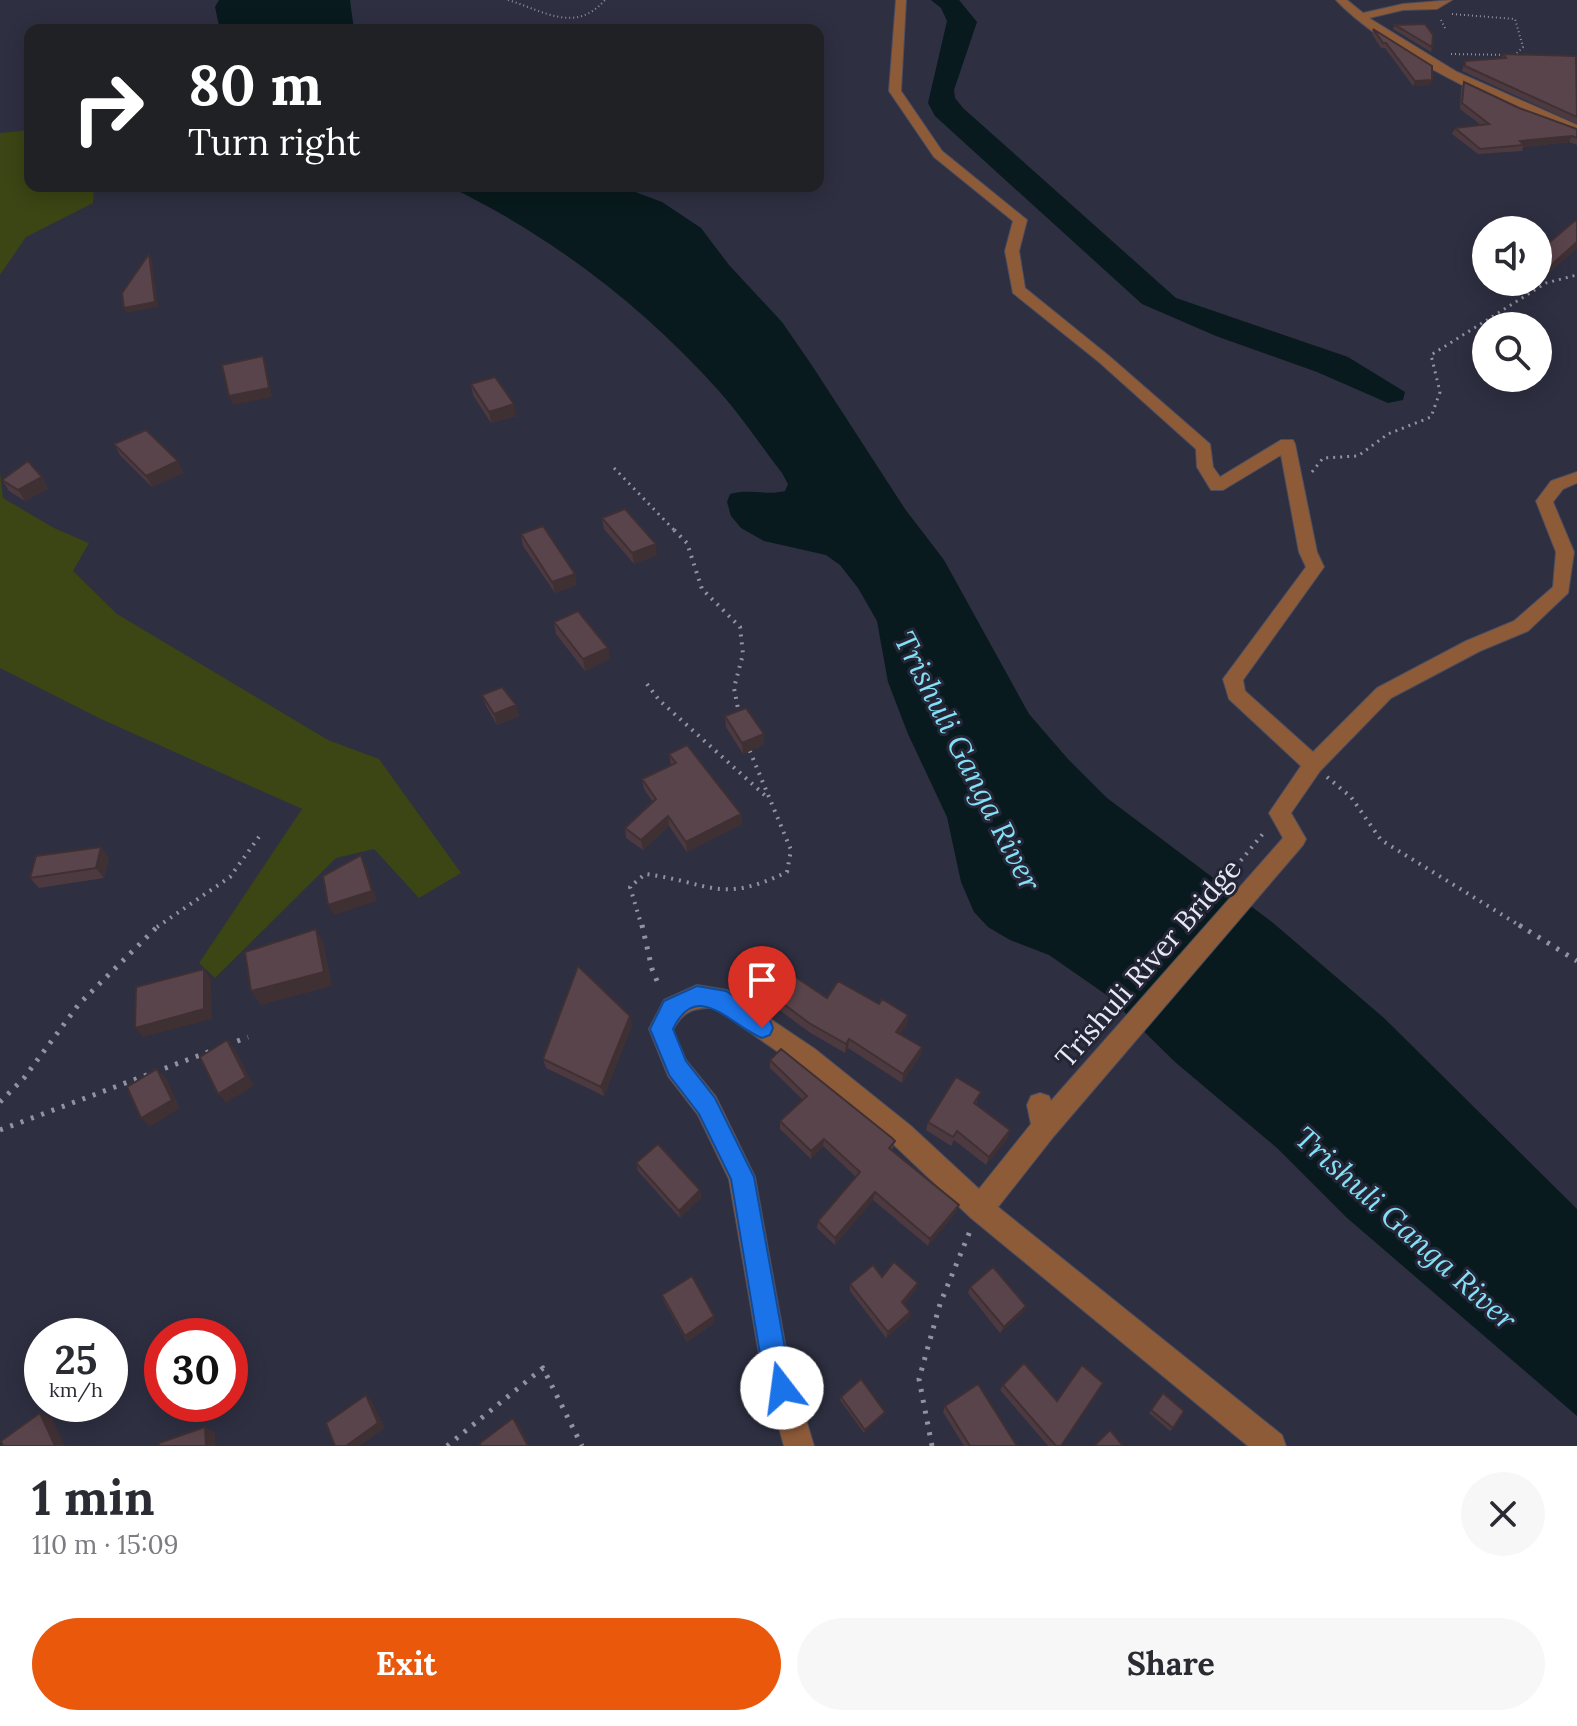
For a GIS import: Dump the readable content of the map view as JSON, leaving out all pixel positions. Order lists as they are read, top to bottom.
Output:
{
  "streets": {
    "street": ["Trishuli River Bridge"]
  },
  "water": ["Trishuli Ganga River"],
  "page": {
    "turn": ["80 m", "Turn right"],
    "speed": "25 km/h",
    "limit": "30",
    "heading": ["1 min", "110 m · 15:09"],
    "buttons": ["Exit", "Share"]
  }
}
